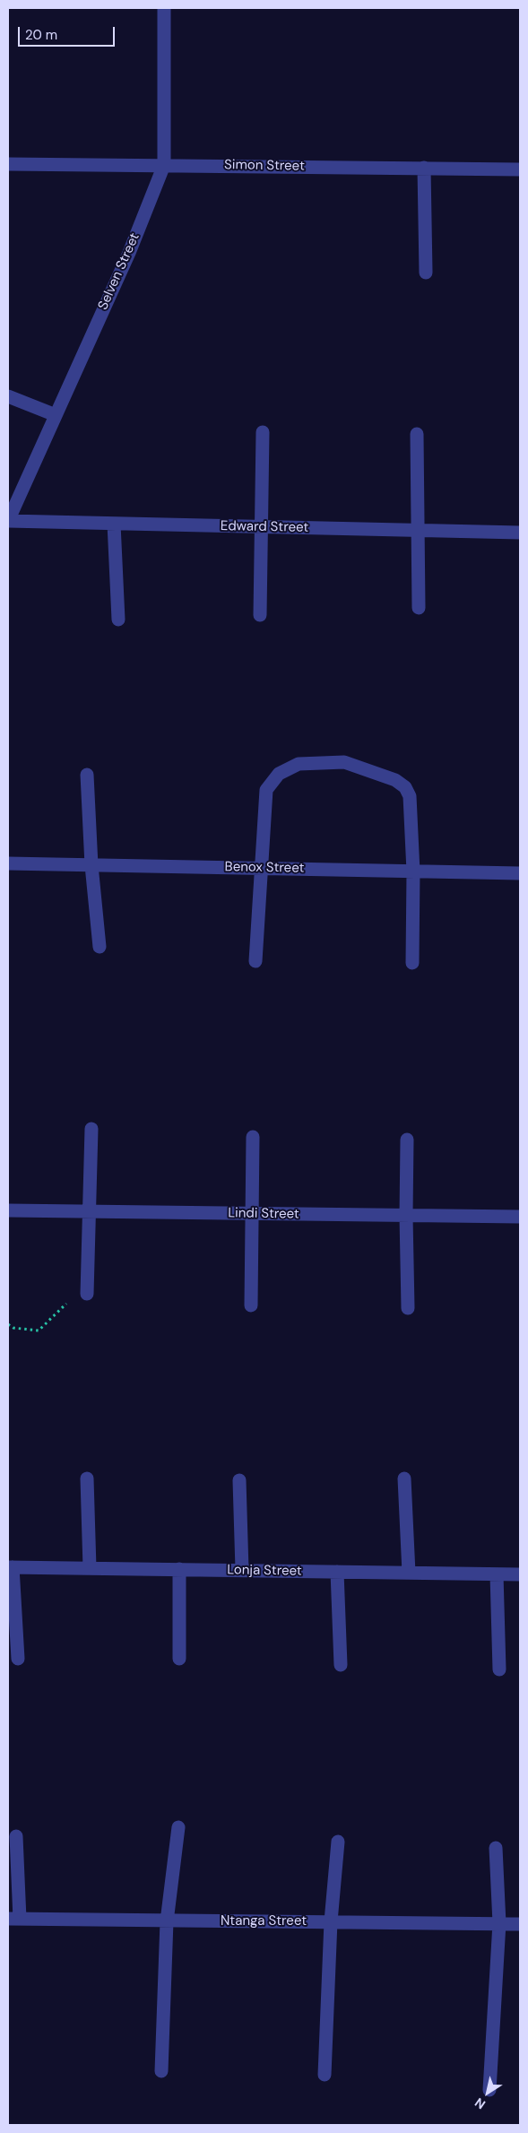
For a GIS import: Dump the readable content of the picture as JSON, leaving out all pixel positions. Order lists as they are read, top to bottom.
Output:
{
  "streets": {
    "street": [
      "Simon Street",
      "Selven Street",
      "Edward Street",
      "Benox Street",
      "Lindi Street",
      "Lonja Street",
      "Ntanga Street"
    ]
  },
  "crossings": [
    ["Simon Street", "Selven Street"],
    ["Selven Street", "Edward Street"]
  ],
  "scale_bar": "20 m",
  "north": "bottom left"
}
